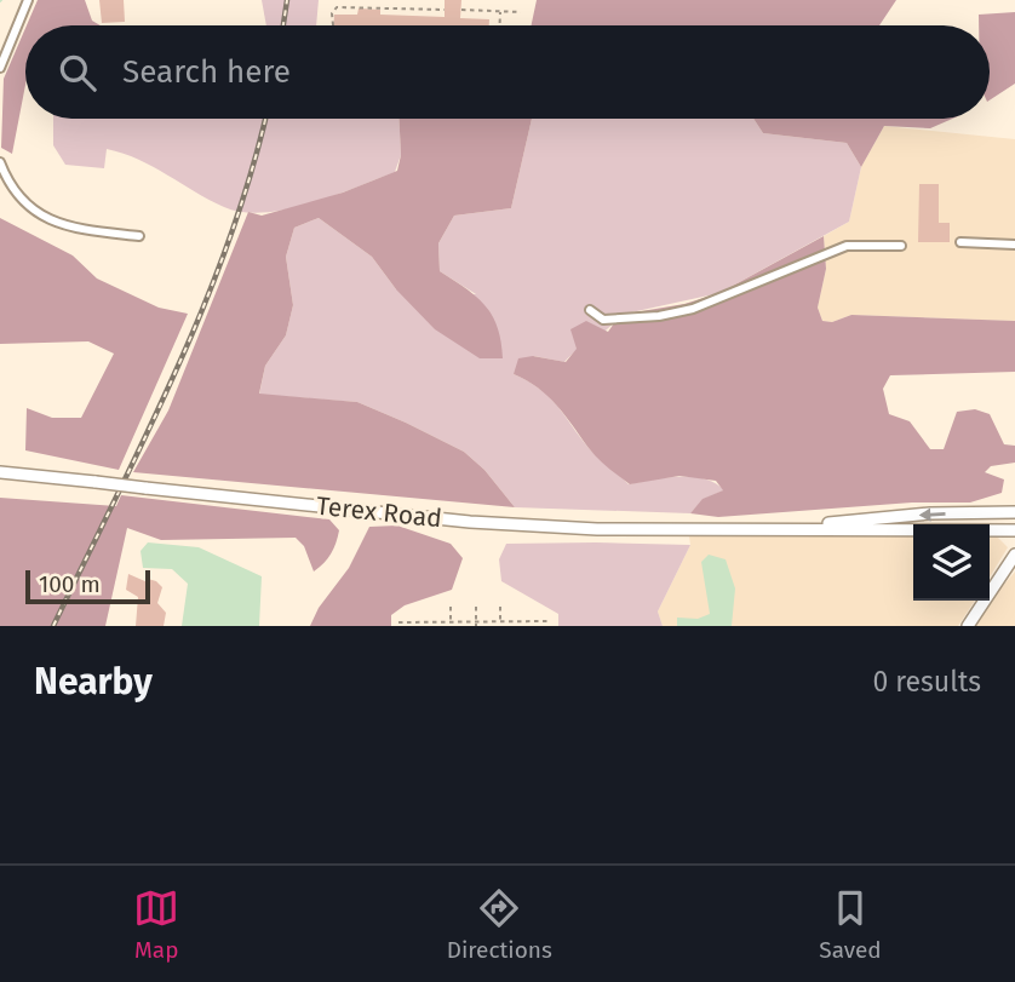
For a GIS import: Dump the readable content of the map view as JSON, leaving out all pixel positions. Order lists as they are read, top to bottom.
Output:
{
  "streets": {
    "main road": ["Terex Road"]
  },
  "scale_bar": "100 m",
  "page": {
    "search": "Search here",
    "scale": "100 m",
    "heading": ["Nearby", "0 results"],
    "nav": ["Map", "Directions", "Saved"]
  }
}
